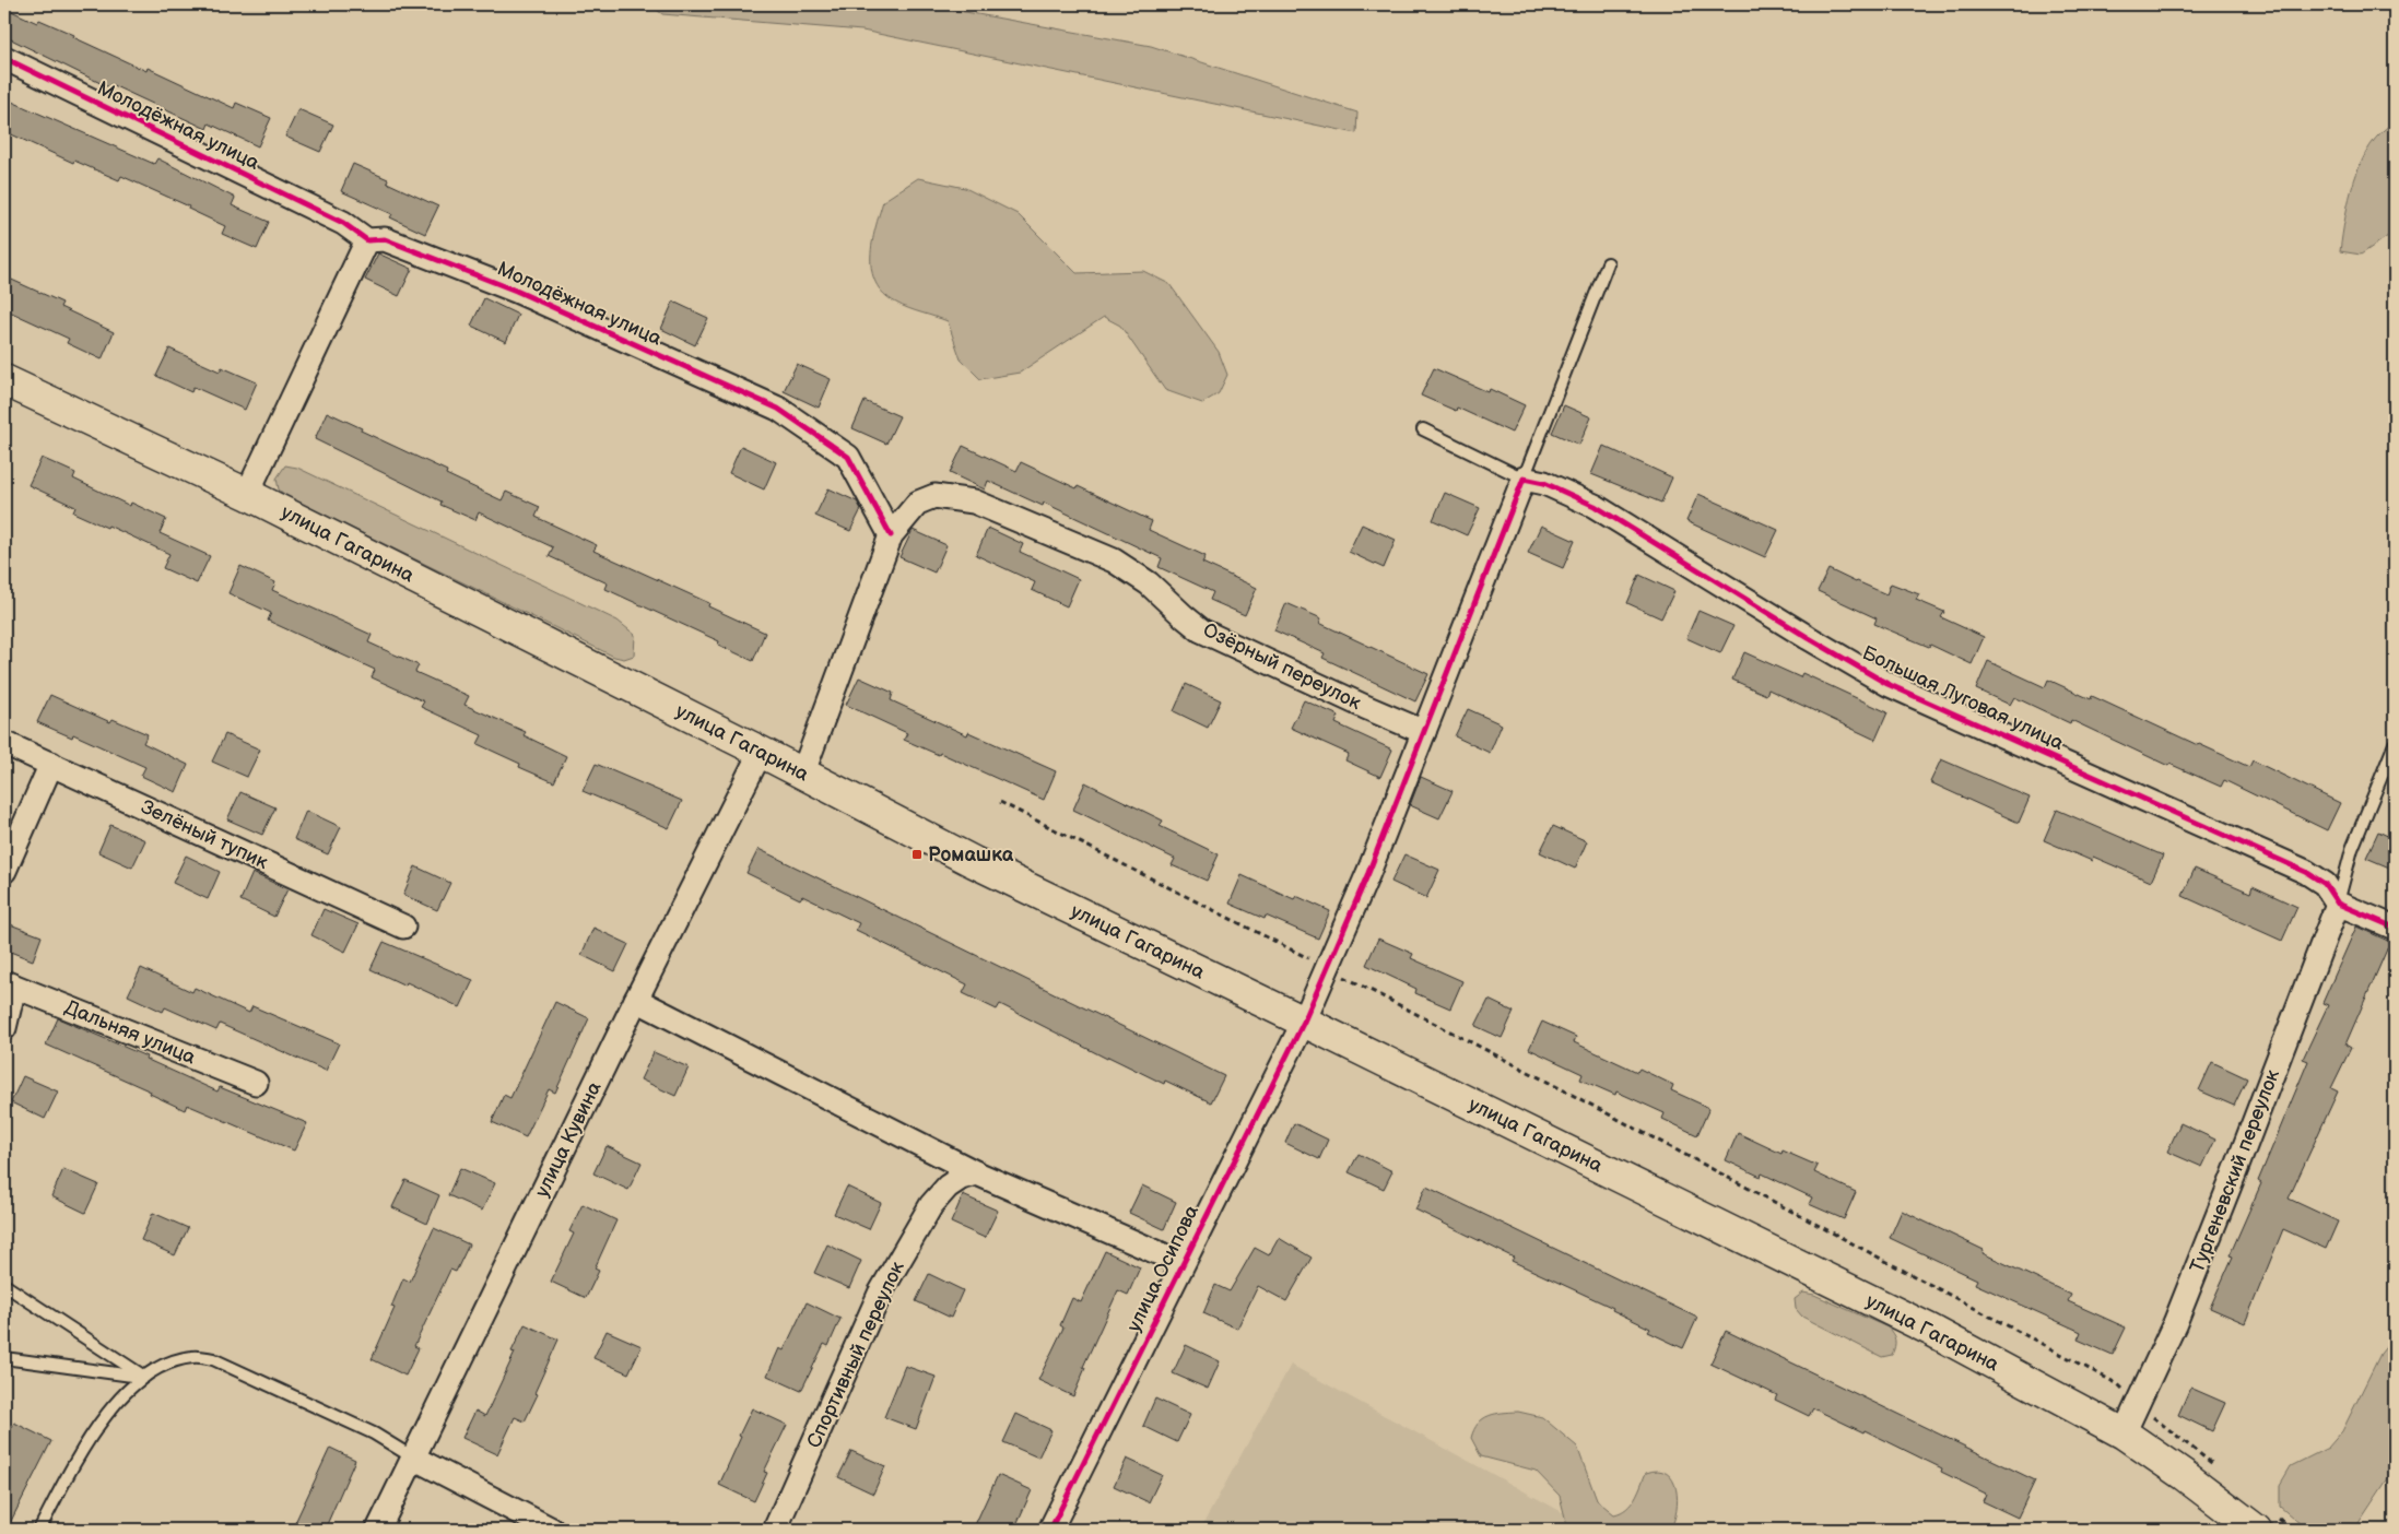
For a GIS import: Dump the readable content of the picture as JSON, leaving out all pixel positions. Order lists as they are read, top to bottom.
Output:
{
  "streets": {
    "main road": ["улица Гагарина"],
    "street": [
      "Молодёжная улица",
      "Озёрный переулок",
      "Большая Луговая улица",
      "Зелёный тупик",
      "Дальняя улица",
      "улица Кувина",
      "Тургеневский переулок",
      "улица Осипова",
      "Спортивный переулок"
    ]
  },
  "crossings": [
    ["Молодёжная улица", "Озёрный переулок"],
    ["улица Гагарина", "Озёрный переулок"],
    ["улица Гагарина", "улица Кувина"],
    ["улица Гагарина", "Тургеневский переулок"],
    ["улица Гагарина", "улица Осипова"],
    ["Озёрный переулок", "улица Осипова"],
    ["Большая Луговая улица", "Тургеневский переулок"],
    ["Большая Луговая улица", "улица Осипова"]
  ],
  "places": {
    "transit": ["Ромашка"]
  }
}
